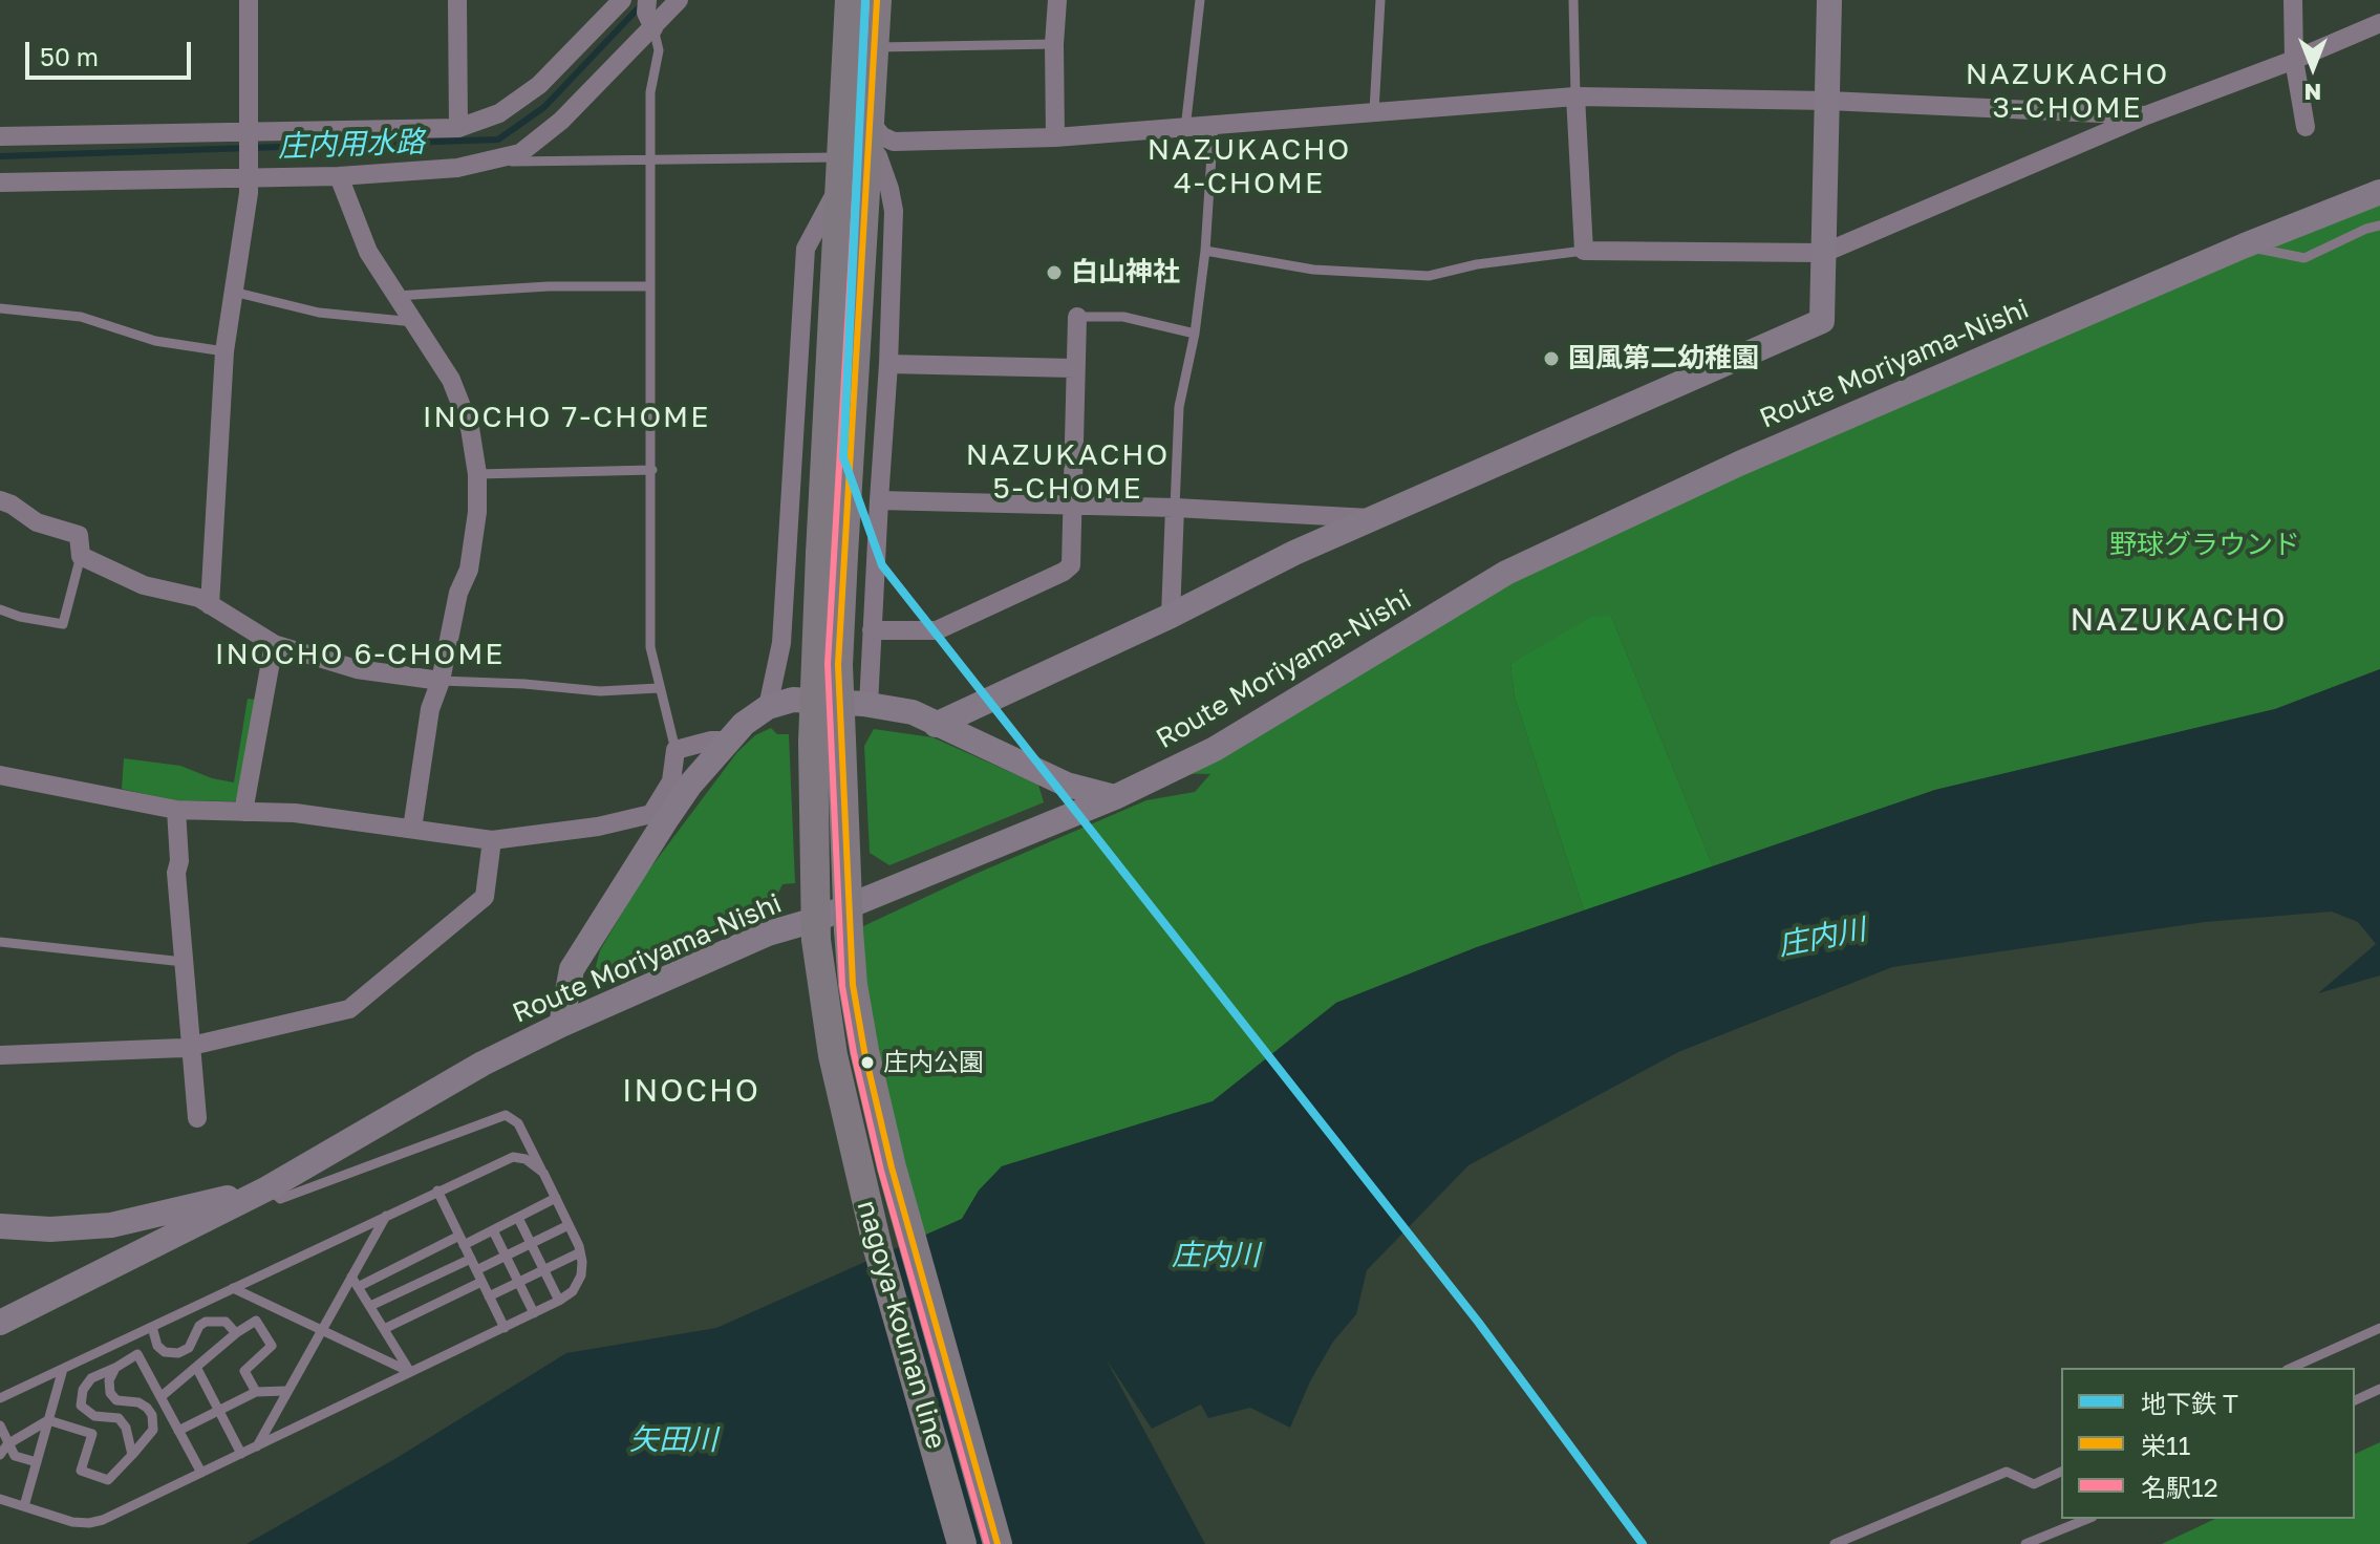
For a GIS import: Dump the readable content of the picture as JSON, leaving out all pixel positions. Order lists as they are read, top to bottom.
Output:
{
  "streets": {
    "main road": ["Route Moriyama-Nishi", "nagoya-kounan line"]
  },
  "crossings": [
    ["Route Moriyama-Nishi", "nagoya-kounan line"]
  ],
  "districts": [
    "NAZUKACHO 3-CHOME",
    "NAZUKACHO 4-CHOME",
    "INOCHO 7-CHOME",
    "NAZUKACHO 5-CHOME",
    "NAZUKACHO",
    "INOCHO 6-CHOME",
    "INOCHO"
  ],
  "water": ["庄内用水路", "庄内川", "矢田川"],
  "parks": ["野球グラウンド"],
  "places": ["白山神社", "国風第二幼稚園", "庄内公園"],
  "lines": ["metro line T", "transit line 栄11", "transit line 名駅12"],
  "legend": ["地下鉄 T", "栄11", "名駅12"],
  "scale_bar": "50 m",
  "north": "bottom"
}
